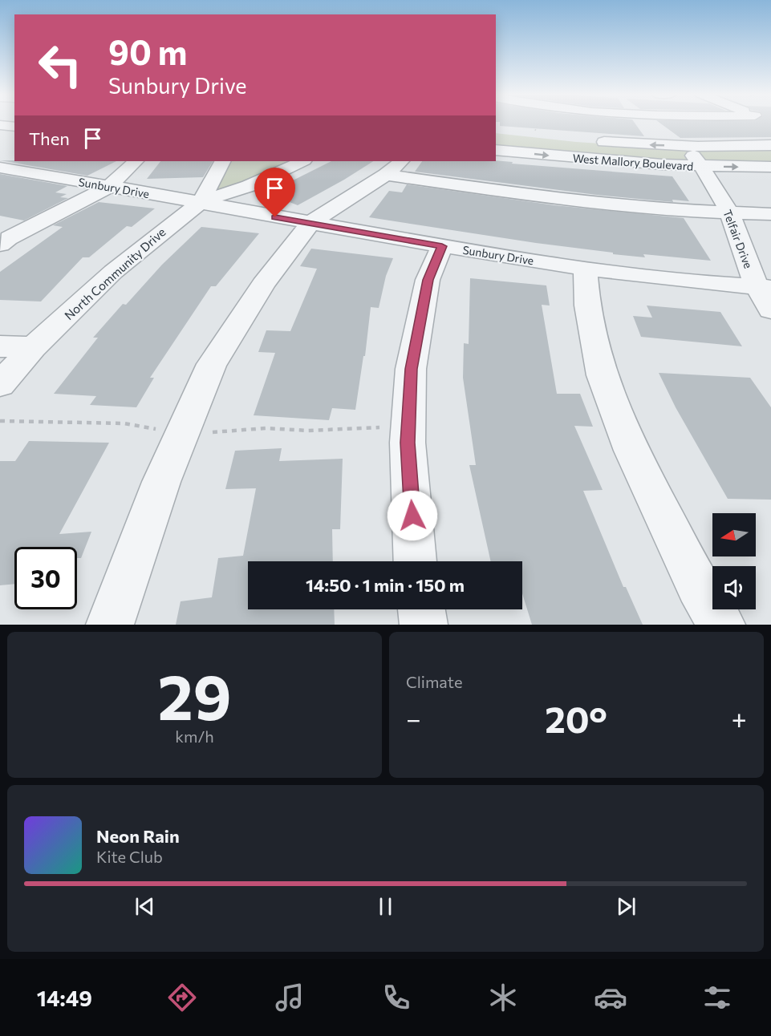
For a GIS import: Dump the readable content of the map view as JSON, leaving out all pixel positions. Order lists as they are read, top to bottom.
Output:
{
  "streets": {
    "street": [
      "West Mallory Boulevard",
      "Sunbury Drive",
      "Telfair Drive",
      "North Community Drive"
    ]
  },
  "crossings": [
    ["West Mallory Boulevard", "Telfair Drive"],
    ["Sunbury Drive", "Telfair Drive"],
    ["Sunbury Drive", "North Community Drive"]
  ],
  "north": "left",
  "page": {
    "turn": ["90 m", "Sunbury Drive"],
    "then": "Then",
    "limit": "30",
    "trip": "14:50 · 1 min · 150 m",
    "tile": [
      ["29", "km/h"],
      "Climate"
    ],
    "heat": ["−", "20°", "+"],
    "song": ["Neon Rain", "Kite Club"],
    "tabs": "14:49"
  }
}
